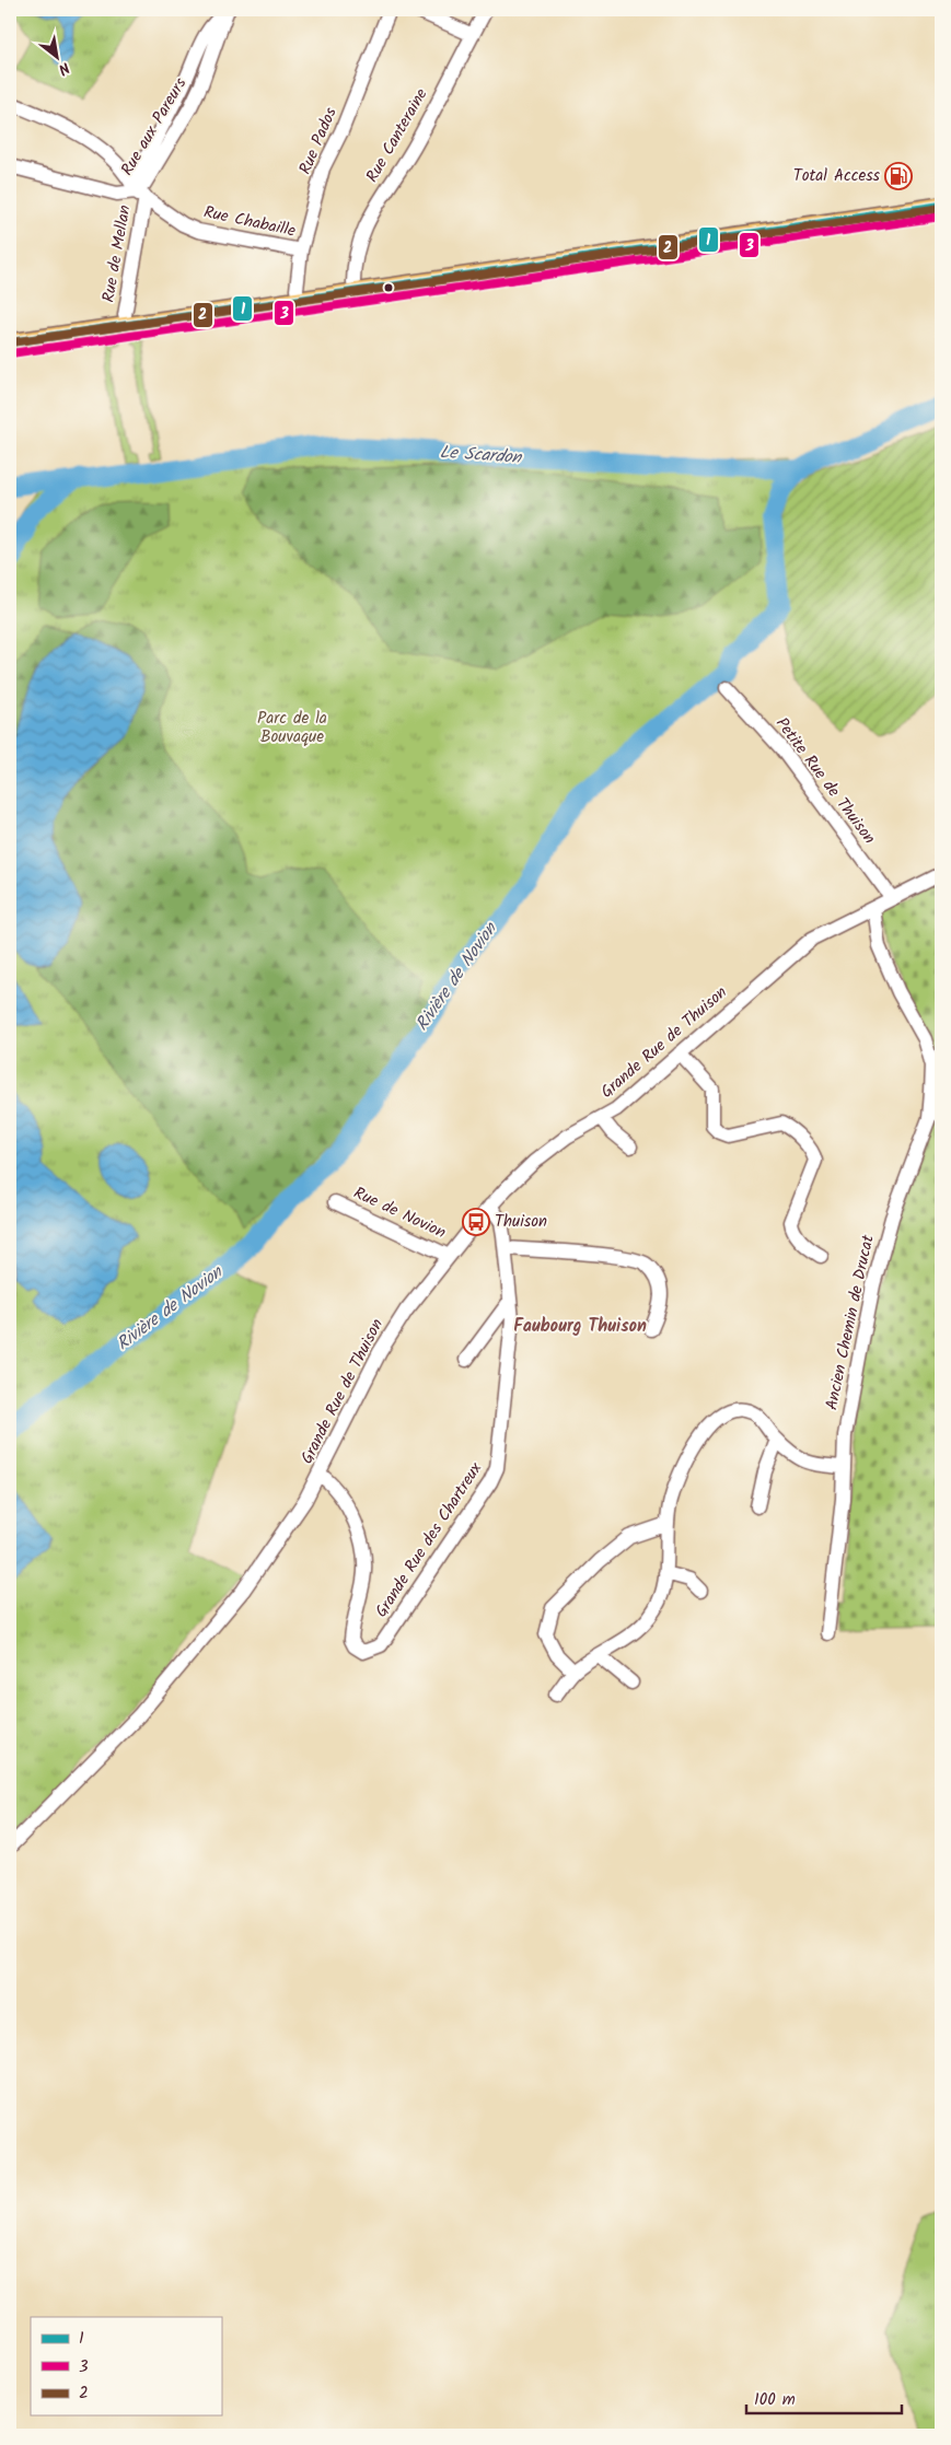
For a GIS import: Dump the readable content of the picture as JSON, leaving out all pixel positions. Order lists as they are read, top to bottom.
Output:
{
  "streets": {
    "street": [
      "Rue aux Pareurs",
      "Rue Canteraine",
      "Rue Pados",
      "Rue Chabaille",
      "Rue de Mellan",
      "Petite Rue de Thuison",
      "Grande Rue de Thuison",
      "Rue de Novion",
      "Ancien Chemin de Drucat",
      "Grande Rue des Chartreux"
    ]
  },
  "crossings": [
    ["Rue aux Pareurs", "Rue Chabaille"],
    ["Rue aux Pareurs", "Rue de Mellan"],
    ["Rue Pados", "Rue Chabaille"],
    ["Rue Chabaille", "Rue de Mellan"],
    ["Petite Rue de Thuison", "Grande Rue de Thuison"],
    ["Grande Rue de Thuison", "Rue de Novion"],
    ["Grande Rue de Thuison", "Ancien Chemin de Drucat"],
    ["Grande Rue de Thuison", "Grande Rue des Chartreux"]
  ],
  "districts": ["Faubourg Thuison"],
  "water": ["Le Scardon", "Rivière de Novion"],
  "parks": ["Parc de la Bouvaque"],
  "places": {
    "fuel station": ["Total Access"],
    "bus stop": ["Thuison"]
  },
  "lines": ["transit line 1", "transit line 2", "transit line 3"],
  "legend": ["1", "3", "2"],
  "scale_bar": "100 m",
  "north": "bottom right"
}
